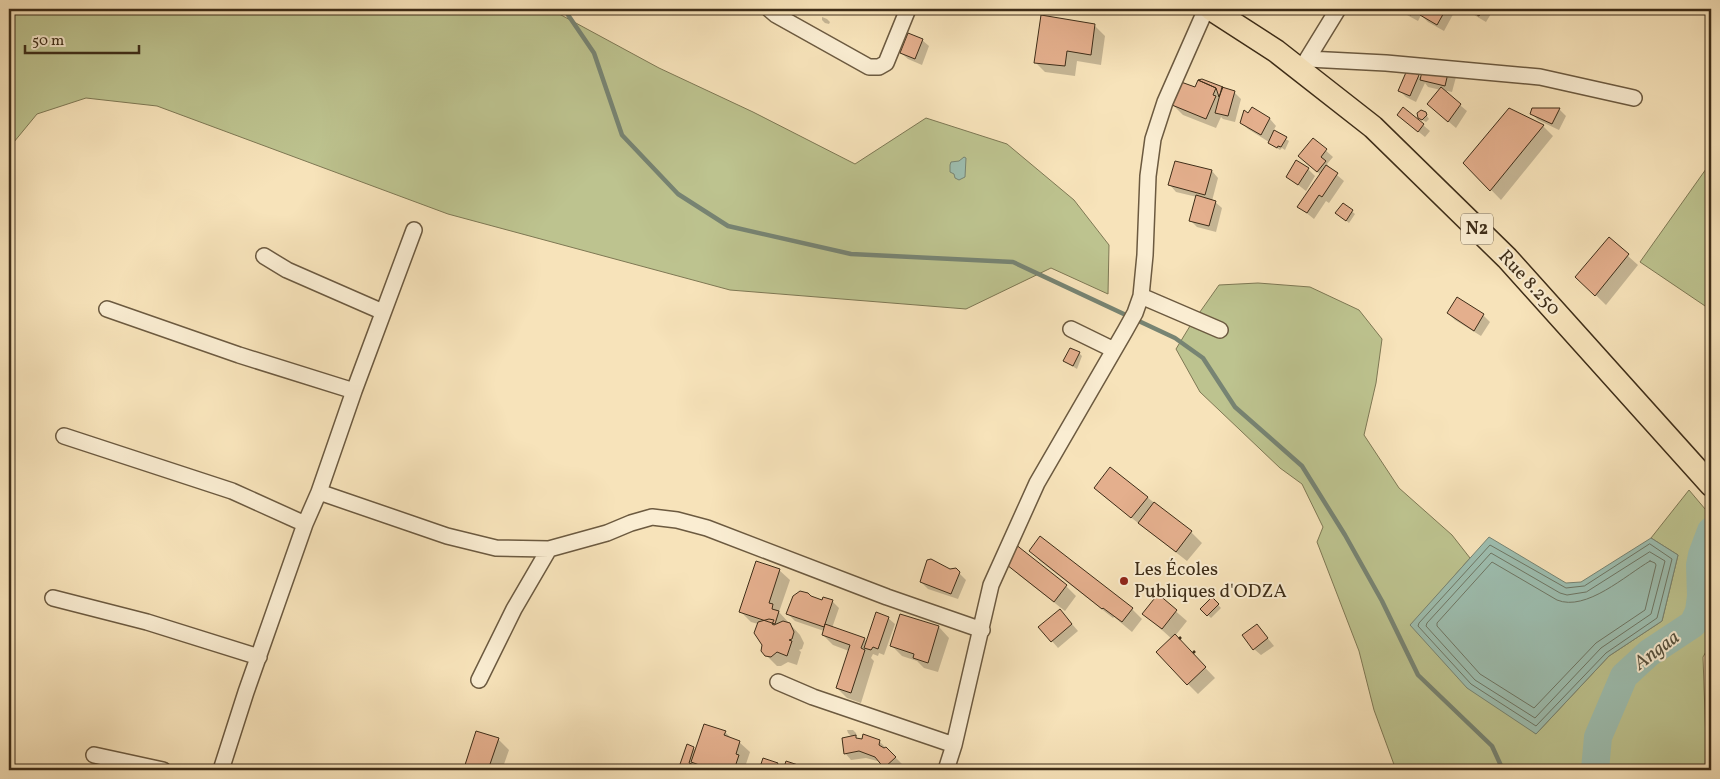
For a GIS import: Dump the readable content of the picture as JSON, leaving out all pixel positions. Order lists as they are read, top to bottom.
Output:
{
  "streets": {
    "highway": ["N2", "Rue 8.250"]
  },
  "water": ["Angaa"],
  "places": ["Les Écoles Publiques d'ODZA"],
  "scale_bar": "50 m"
}
